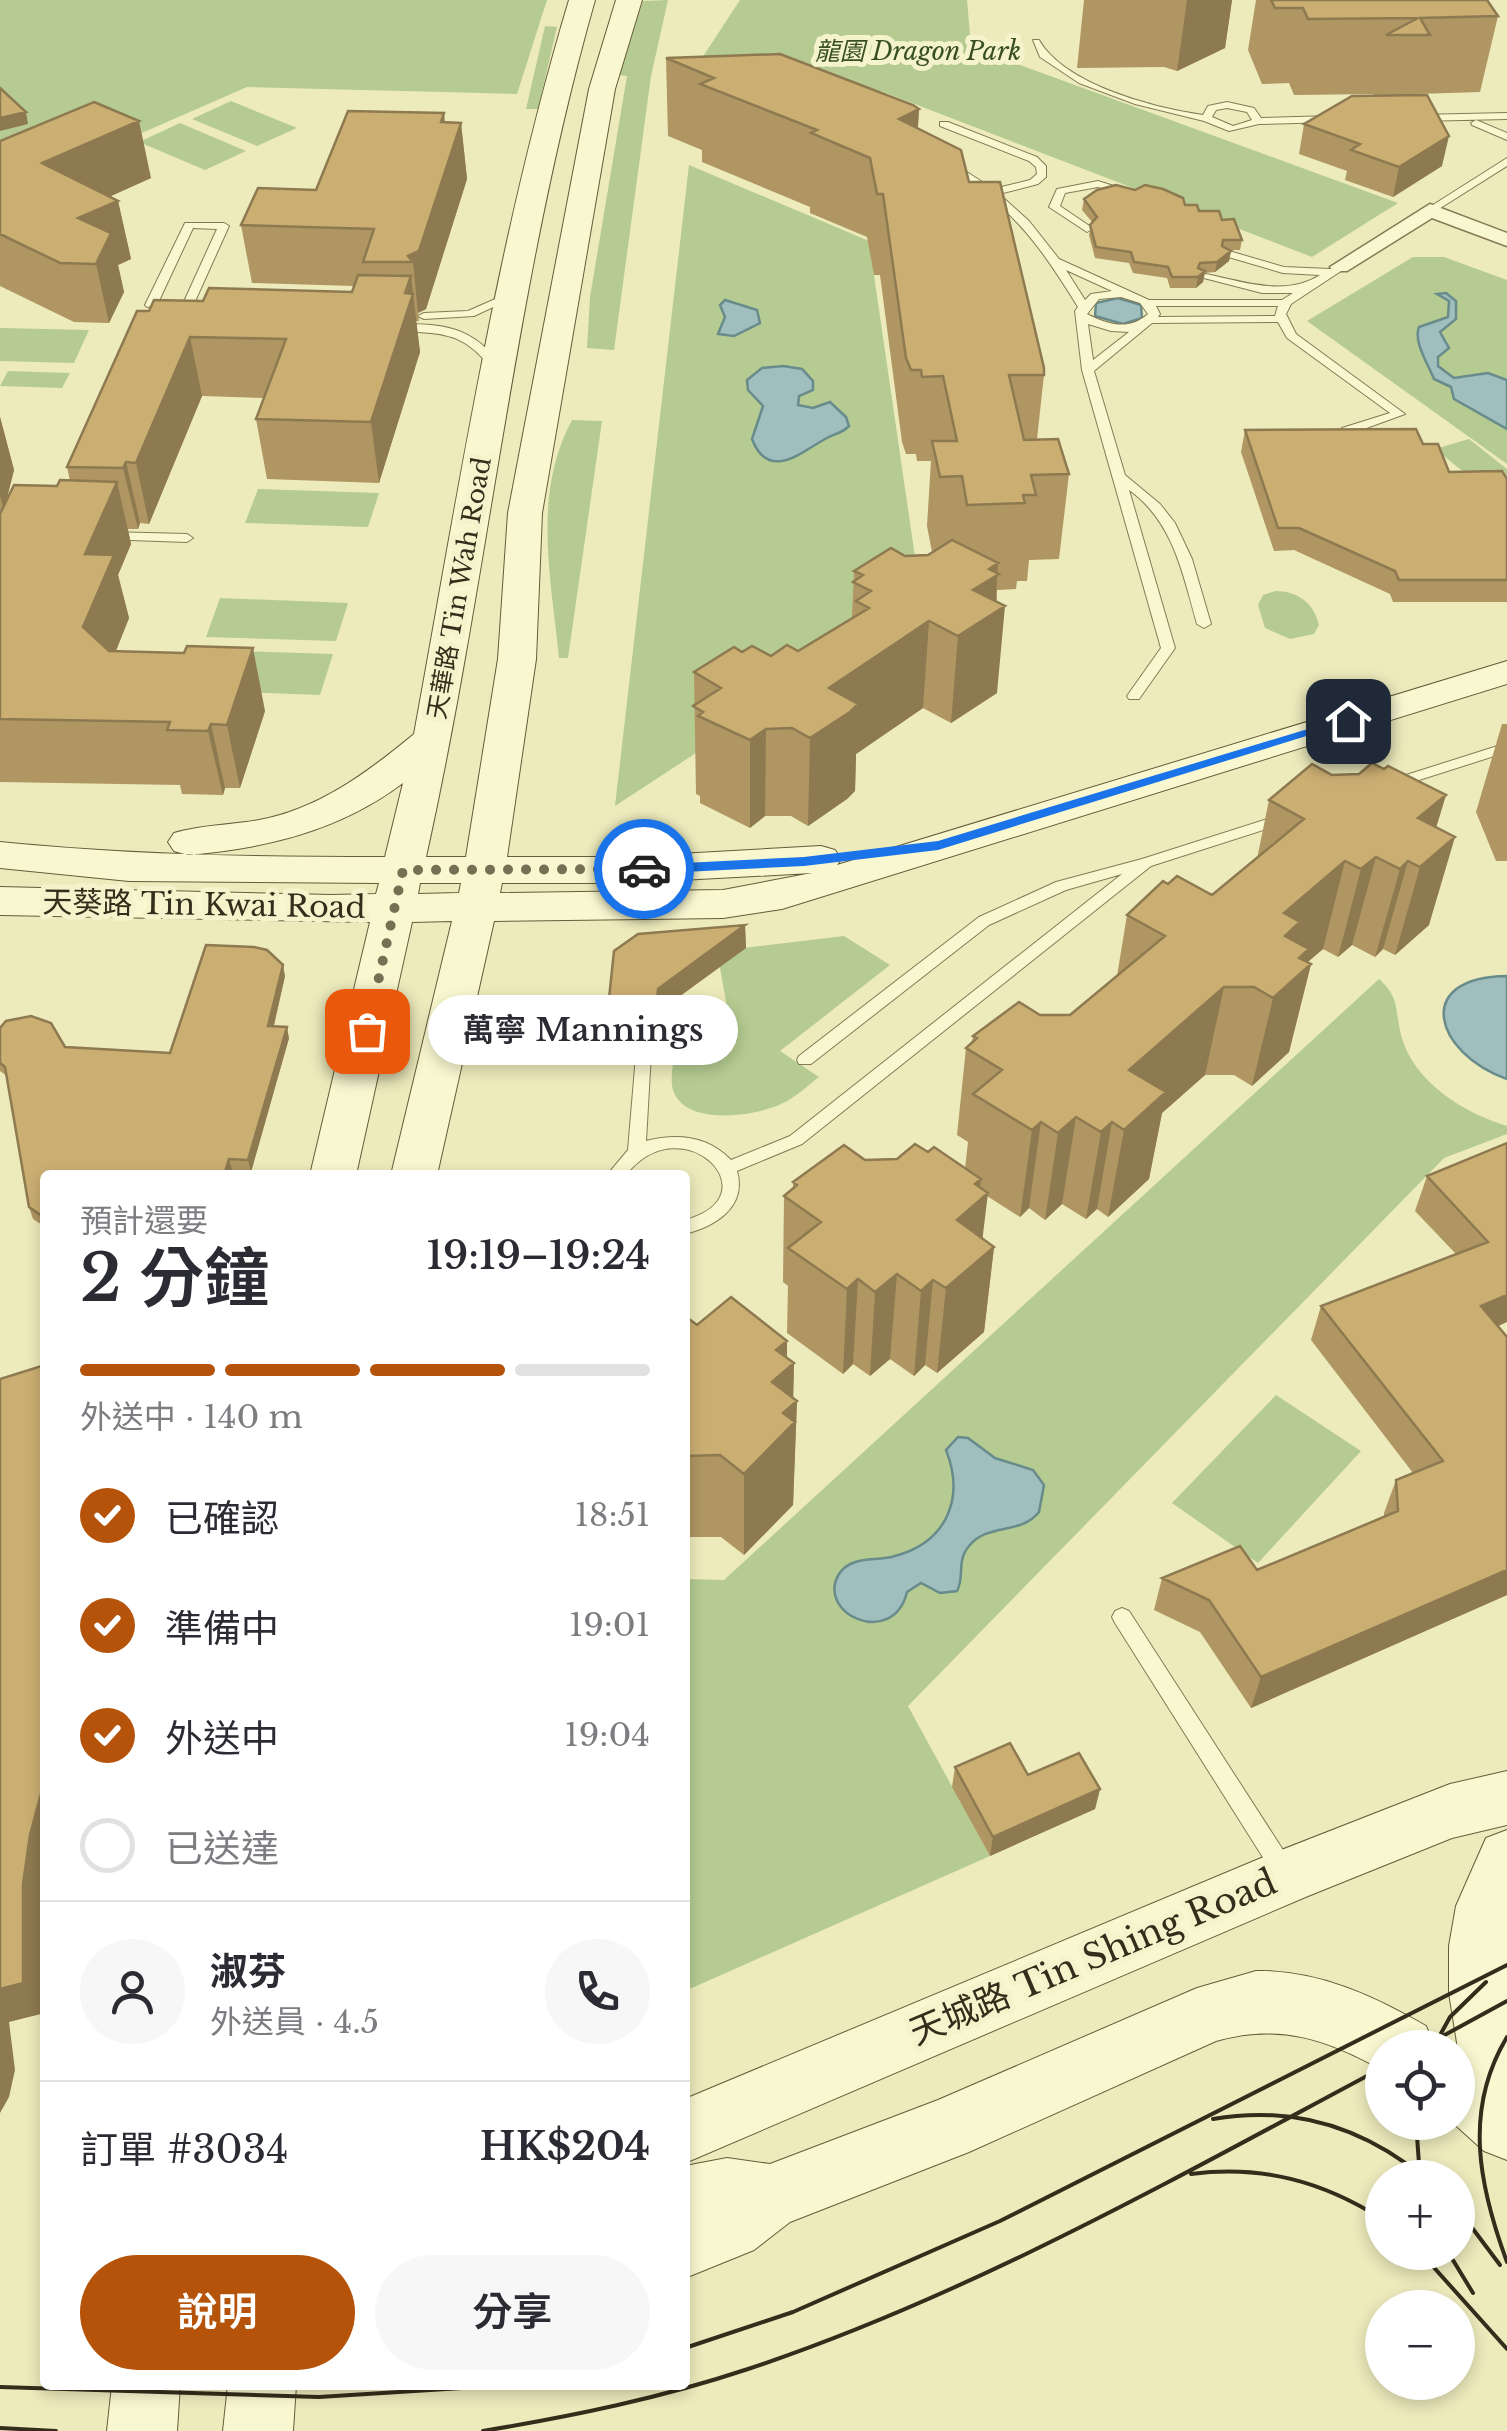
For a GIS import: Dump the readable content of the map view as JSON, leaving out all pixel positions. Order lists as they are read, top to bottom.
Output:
{
  "streets": {
    "main road": ["天華路 Tin Wah Road", "天葵路 Tin Kwai Road", "天城路 Tin Shing Road"]
  },
  "crossings": [
    ["天華路 Tin Wah Road", "天葵路 Tin Kwai Road"]
  ],
  "parks": ["龍園 Dragon Park"],
  "places": ["萬寧 Mannings"],
  "page": {
    "bubble": "萬寧 Mannings",
    "heading": ["2 分鐘", "預計還要", "19:19–19:24"],
    "panel": [
      "淑芬",
      "外送員 · 4.5",
      "訂單 #3034",
      "HK$204"
    ],
    "bar": "外送中 · 140 m",
    "list": [
      ["已確認", "18:51"],
      ["準備中", "19:01"],
      ["外送中", "19:04"],
      "已送達"
    ],
    "map_buttons": ["+", "−"],
    "buttons": ["說明", "分享"]
  }
}
